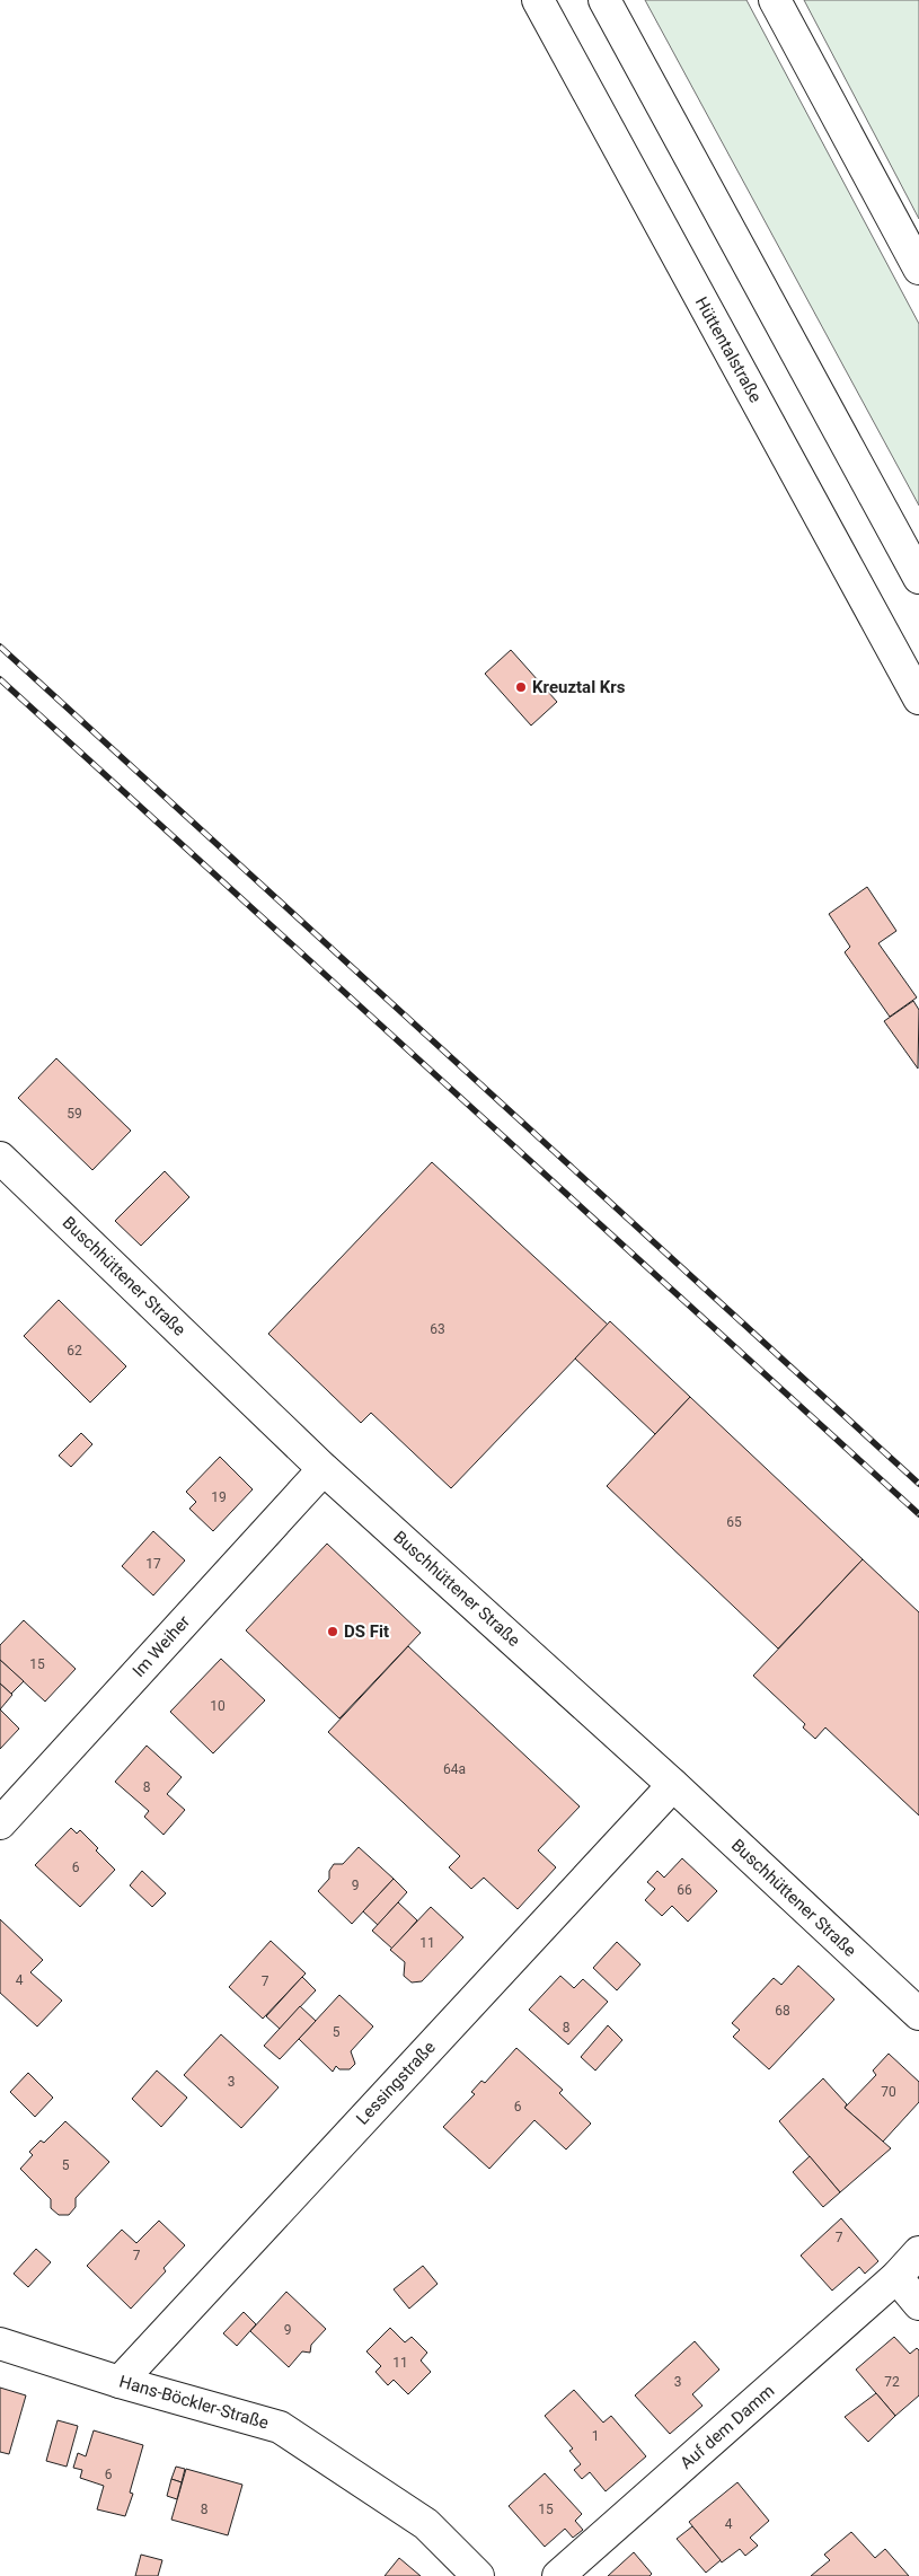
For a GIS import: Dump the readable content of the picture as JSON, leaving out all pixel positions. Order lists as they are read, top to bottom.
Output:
{
  "streets": {
    "main road": [
      "Hüttentalstraße",
      "Buschhüttener Straße",
      "Im Weiher",
      "Lessingstraße",
      "Hans-Böckler-Straße",
      "Auf dem Damm"
    ]
  },
  "crossings": [
    ["Buschhüttener Straße", "Im Weiher"],
    ["Buschhüttener Straße", "Lessingstraße"],
    ["Lessingstraße", "Hans-Böckler-Straße"]
  ],
  "places": ["Kreuztal Krs", "DS Fit"],
  "house_numbers": [
    "59",
    "63",
    "62",
    "19",
    "65",
    "17",
    "15",
    "10",
    "64a",
    "8",
    "6",
    "9",
    "66",
    "11",
    "4",
    "7",
    "68",
    "8",
    "5",
    "3",
    "70",
    "6",
    "5",
    "7",
    "7",
    "9",
    "11",
    "3",
    "72",
    "1",
    "6",
    "8",
    "15",
    "4"
  ]
}
